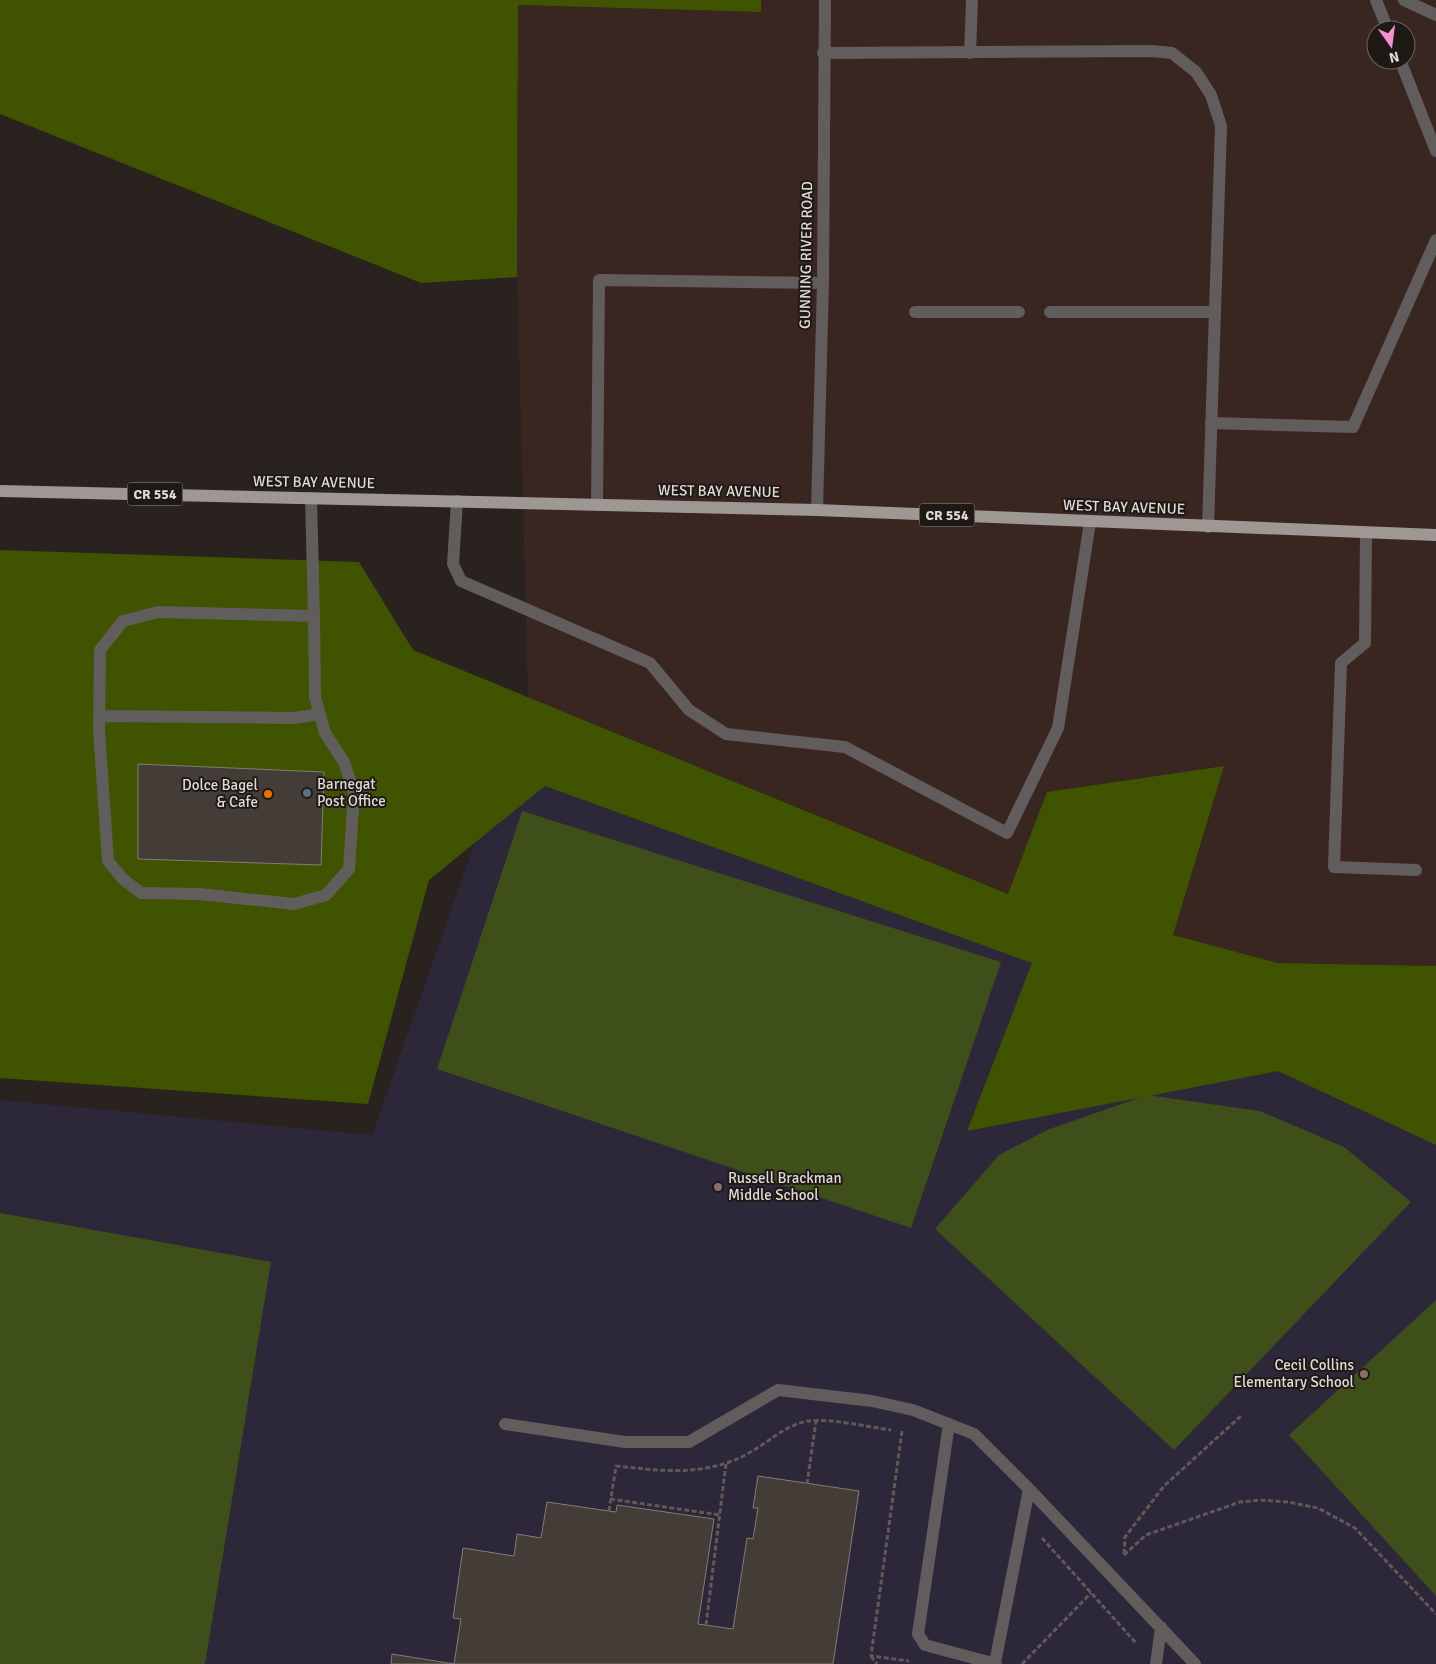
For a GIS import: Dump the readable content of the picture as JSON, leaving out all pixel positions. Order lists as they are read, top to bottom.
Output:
{
  "streets": {
    "main road": ["WEST BAY AVENUE", "CR 554"],
    "street": ["GUNNING RIVER ROAD"]
  },
  "crossings": [
    ["GUNNING RIVER ROAD", "WEST BAY AVENUE"]
  ],
  "places": [
    "Barnegat Post Office",
    "Dolce Bagel & Cafe",
    "Russell Brackman Middle School",
    "Cecil Collins Elementary School"
  ],
  "north": "bottom"
}
